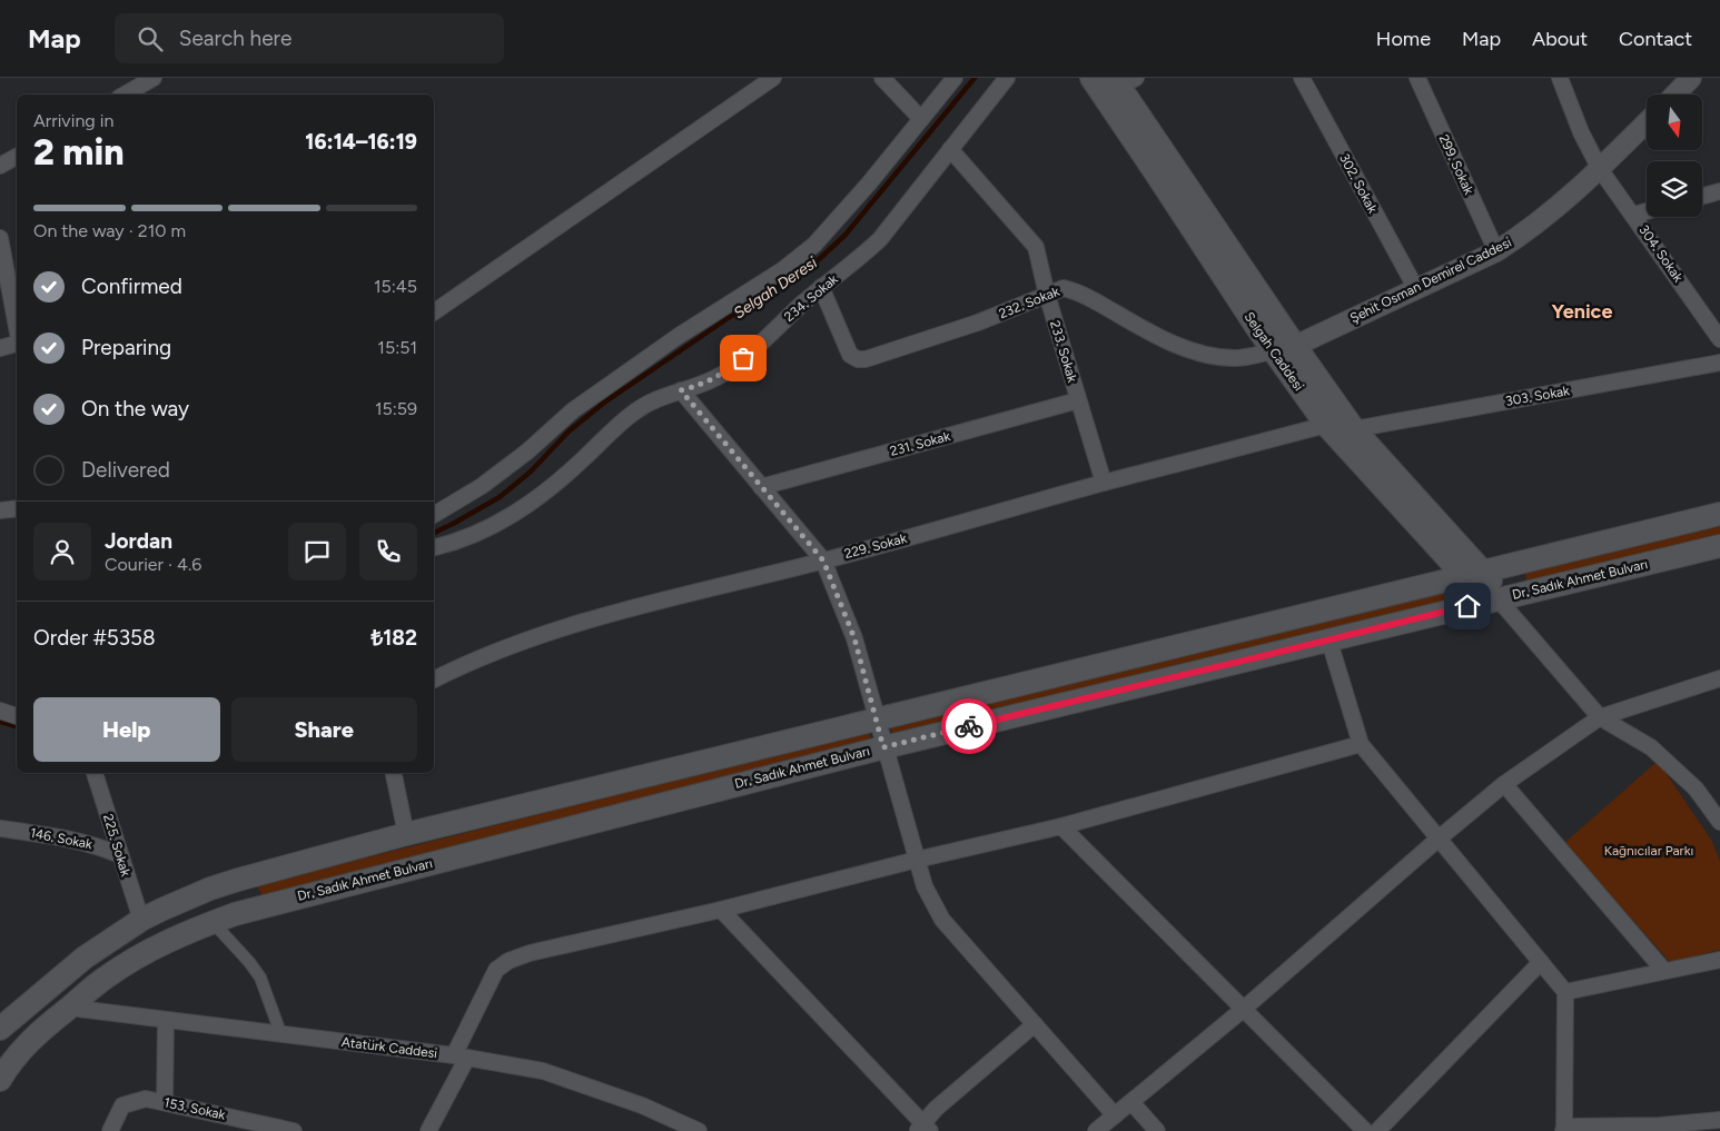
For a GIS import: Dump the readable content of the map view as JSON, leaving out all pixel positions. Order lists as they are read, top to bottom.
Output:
{
  "streets": {
    "main road": ["Selgah Caddesi", "Dr. Sadık Ahmet Bulvarı"],
    "street": [
      "299. Sokak",
      "302. Sokak",
      "304. Sokak",
      "Şehit Osman Demirel Caddesi",
      "234. Sokak",
      "232. Sokak",
      "233. Sokak",
      "303. Sokak",
      "231. Sokak",
      "229. Sokak",
      "146. Sokak",
      "225. Sokak",
      "Atatürk Caddesi",
      "153. Sokak"
    ]
  },
  "crossings": [
    ["299. Sokak", "Şehit Osman Demirel Caddesi"],
    ["302. Sokak", "Şehit Osman Demirel Caddesi"],
    ["304. Sokak", "Şehit Osman Demirel Caddesi"],
    ["Şehit Osman Demirel Caddesi", "Selgah Caddesi"],
    ["234. Sokak", "232. Sokak"],
    ["234. Sokak", "233. Sokak"],
    ["232. Sokak", "233. Sokak"],
    ["232. Sokak", "Selgah Caddesi"],
    ["233. Sokak", "231. Sokak"],
    ["233. Sokak", "229. Sokak"],
    ["Selgah Caddesi", "303. Sokak"],
    ["Selgah Caddesi", "229. Sokak"],
    ["Selgah Caddesi", "Dr. Sadık Ahmet Bulvarı"],
    ["Dr. Sadık Ahmet Bulvarı", "Atatürk Caddesi"],
    ["146. Sokak", "225. Sokak"]
  ],
  "districts": ["Yenice"],
  "water": ["Selgah Deresi"],
  "parks": ["Kağnıcılar Parkı"],
  "north": "bottom",
  "page": {
    "header": "Map",
    "search": "Search here",
    "nav": [
      "Home",
      "Map",
      "About",
      "Contact"
    ],
    "heading": ["2 min", "Arriving in", "16:14–16:19"],
    "panel": [
      "Jordan",
      "Courier · 4.6",
      "Order #5358",
      "₺182"
    ],
    "bar": "On the way · 210 m",
    "list": [
      ["Confirmed", "15:45"],
      ["Preparing", "15:51"],
      ["On the way", "15:59"],
      "Delivered"
    ],
    "buttons": ["Help", "Share"]
  }
}
